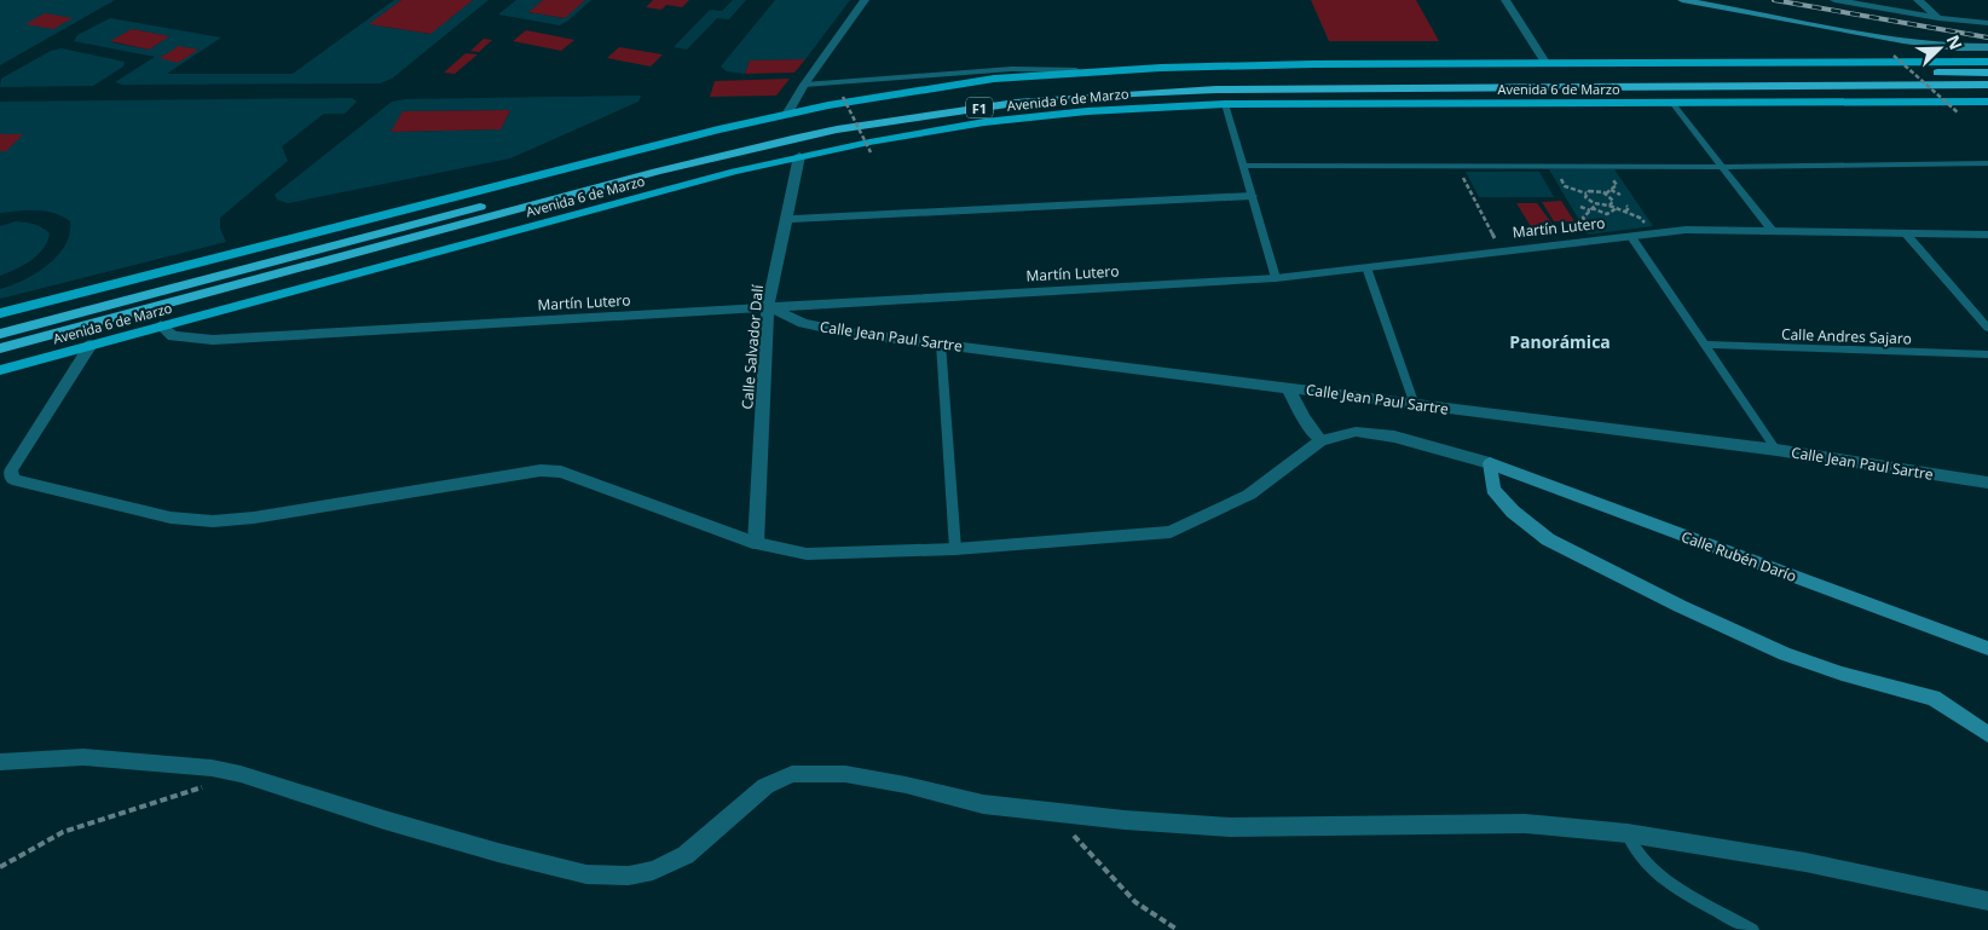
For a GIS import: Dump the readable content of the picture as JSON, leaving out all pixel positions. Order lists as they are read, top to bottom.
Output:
{
  "streets": {
    "highway": ["Avenida 6 de Marzo", "F1"],
    "main road": ["Calle Rubén Darío"],
    "street": ["Martín Lutero", "Calle Jean Paul Sartre", "Calle Salvador Dalí"],
    "lane": ["Calle Andres Sajaro"]
  },
  "crossings": [
    ["Avenida 6 de Marzo", "Martín Lutero"],
    ["Avenida 6 de Marzo", "Calle Salvador Dalí"],
    ["Martín Lutero", "Calle Jean Paul Sartre"],
    ["Martín Lutero", "Calle Salvador Dalí"],
    ["Calle Jean Paul Sartre", "Calle Salvador Dalí"]
  ],
  "districts": ["Panorámica"],
  "north": "top right"
}
